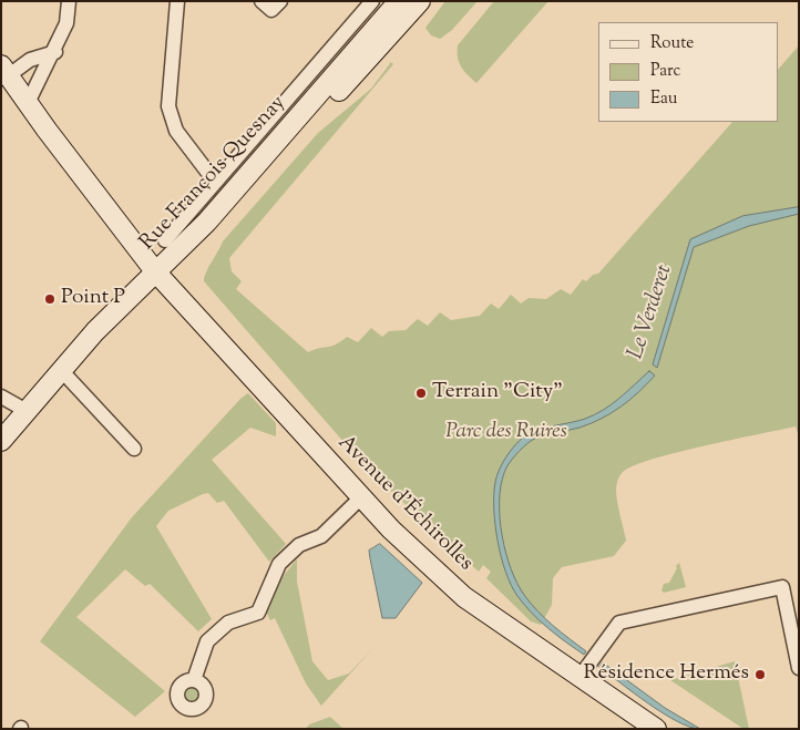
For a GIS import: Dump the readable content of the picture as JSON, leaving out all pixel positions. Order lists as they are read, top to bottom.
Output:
{
  "streets": {
    "street": ["Rue François Quesnay", "Avenue d'Échirolles"]
  },
  "crossings": [
    ["Rue François Quesnay", "Avenue d'Échirolles"]
  ],
  "water": ["Le Verderet"],
  "parks": ["Parc des Ruires"],
  "places": ["Point P", "Terrain \"City\"", "Résidence Hermés"],
  "legend": ["Route", "Parc", "Eau"]
}
